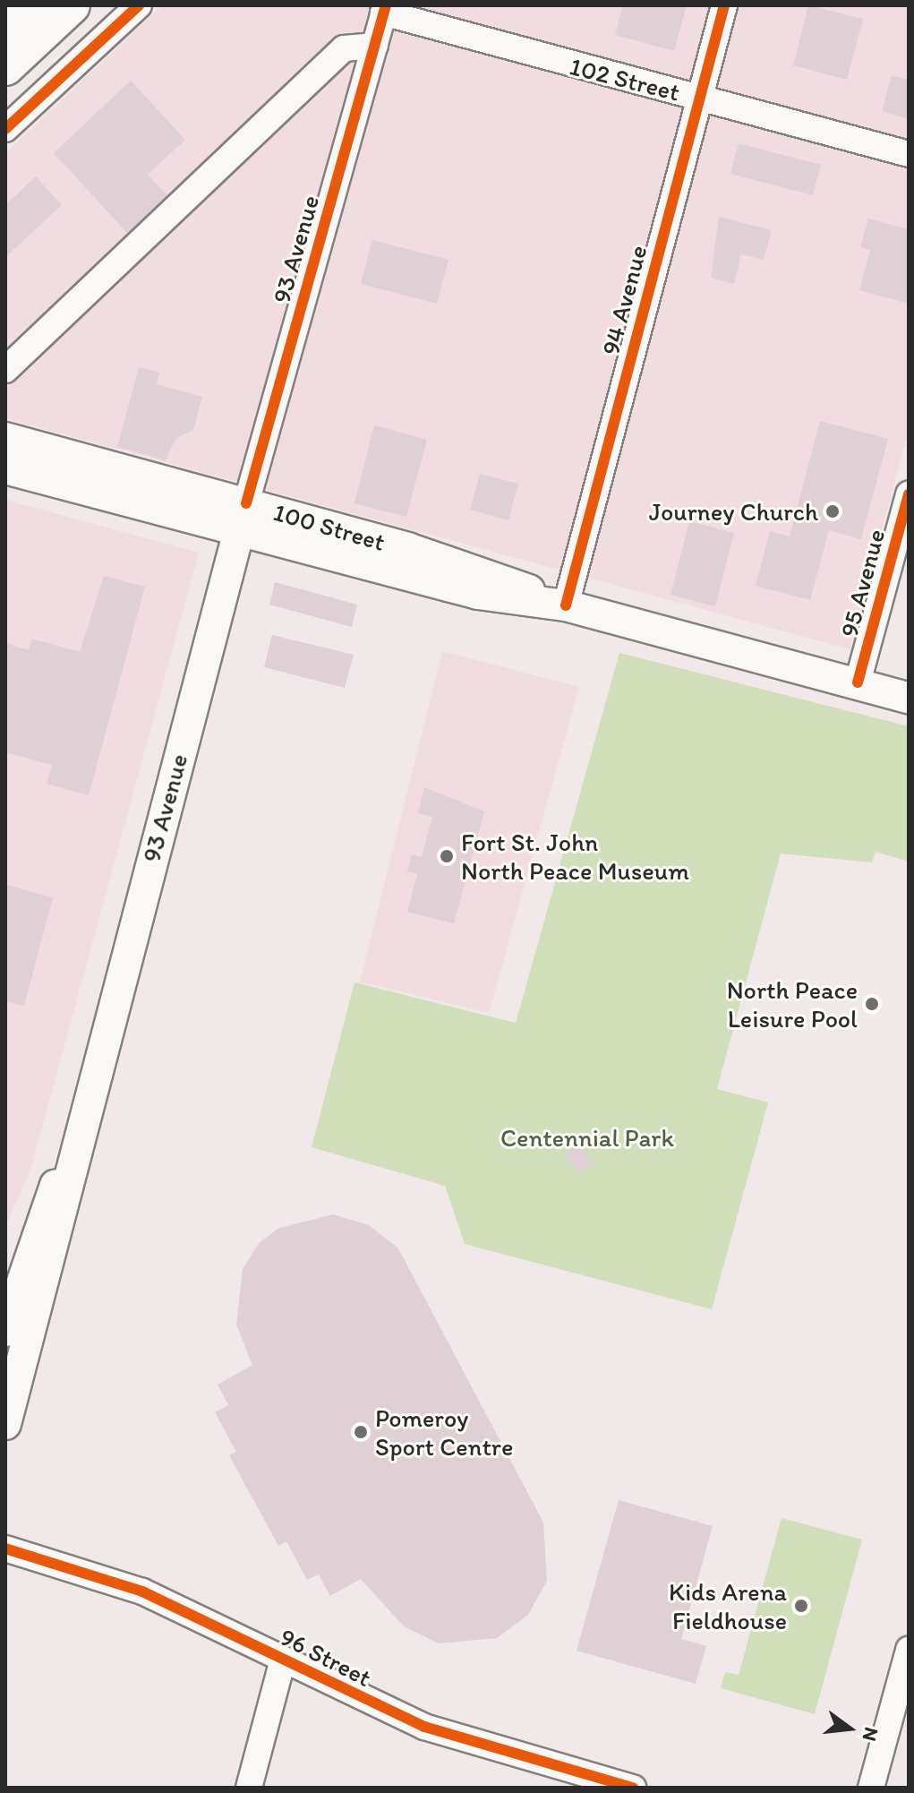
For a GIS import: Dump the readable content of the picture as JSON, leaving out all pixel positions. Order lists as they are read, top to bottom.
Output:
{
  "streets": {
    "main road": ["93 Avenue", "100 Street"],
    "street": [
      "102 Street",
      "94 Avenue",
      "95 Avenue",
      "96 Street"
    ]
  },
  "crossings": [
    ["102 Street", "93 Avenue"],
    ["102 Street", "94 Avenue"],
    ["93 Avenue", "100 Street"],
    ["94 Avenue", "100 Street"],
    ["100 Street", "95 Avenue"]
  ],
  "parks": ["Centennial Park"],
  "places": [
    "Journey Church",
    "Fort St. John North Peace Museum",
    "North Peace Leisure Pool",
    "Pomeroy Sport Centre",
    "Kids Arena Fieldhouse"
  ],
  "north": "right"
}
